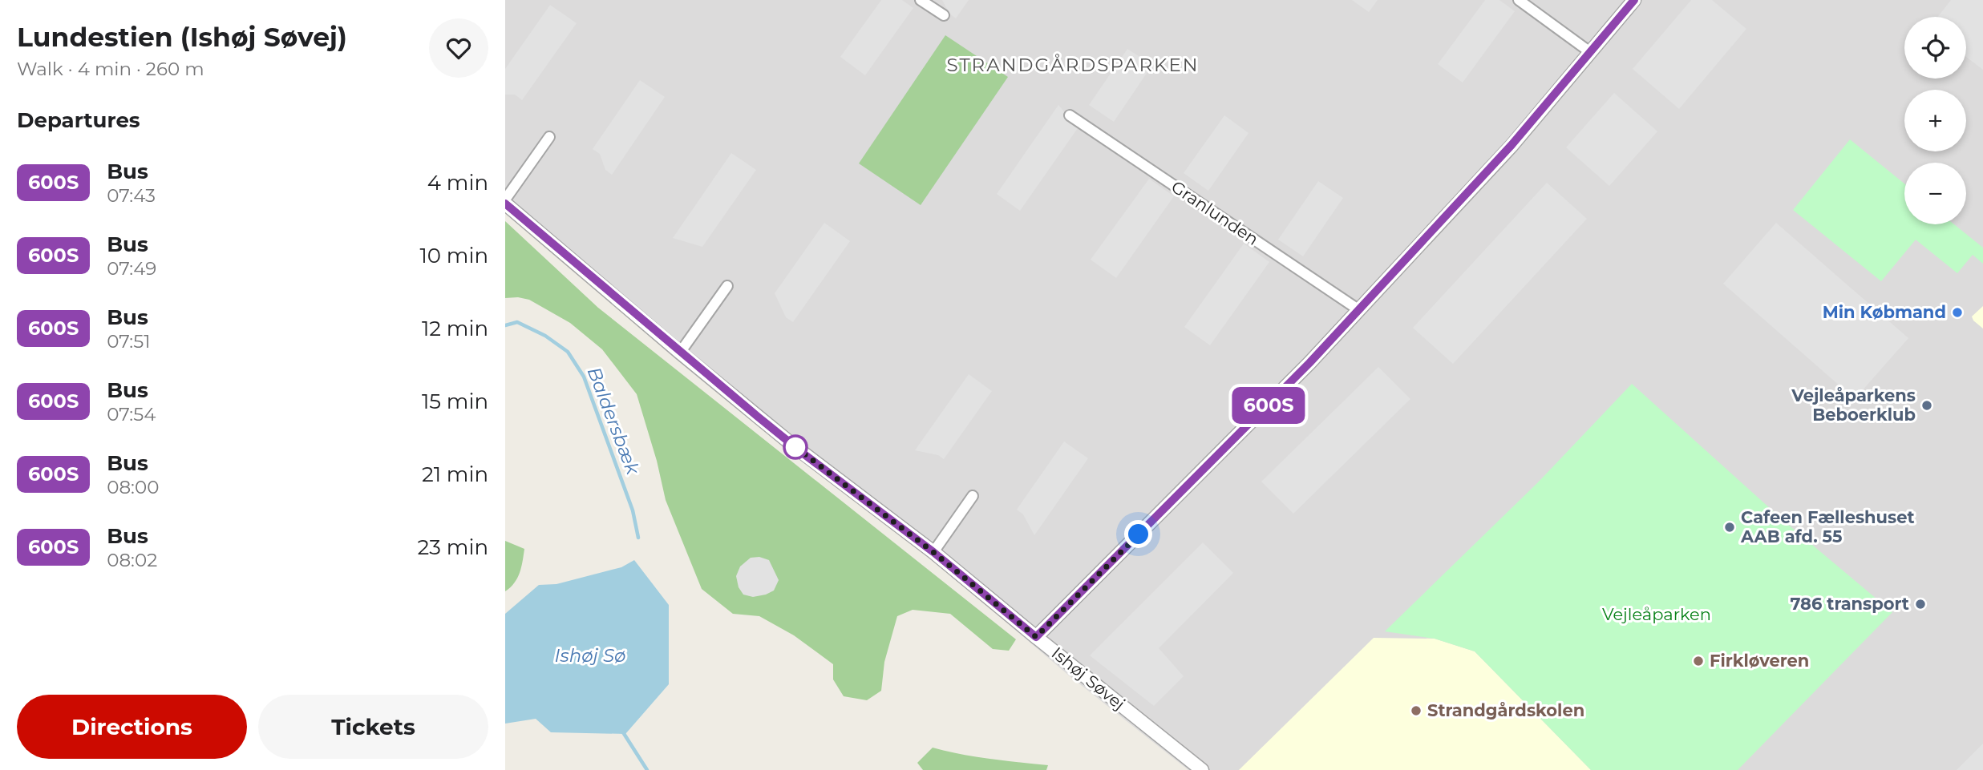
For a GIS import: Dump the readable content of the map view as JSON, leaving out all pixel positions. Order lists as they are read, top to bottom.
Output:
{
  "streets": {
    "street": ["Granlunden", "Ishøj Søvej"]
  },
  "districts": ["STRANDGÅRDSPARKEN"],
  "water": ["Baldersbæk", "Ishøj Sø"],
  "parks": ["Vejleåparken"],
  "places": [
    "Min Købmand",
    "Vejleåparkens Beboerklub",
    "Cafeen Fælleshuset AAB afd. 55",
    "786 transport",
    "Firkløveren",
    "Strandgårdskolen"
  ],
  "lines": ["bus line 600S"],
  "page": {
    "heading": [
      ["Lundestien (Ishøj Søvej)", "Walk · 4 min · 260 m"],
      "Departures"
    ],
    "on_map": "600S",
    "map_buttons": ["+", "−"],
    "list": [
      {
        "mark": "600S",
        "name": "Bus",
        "note": "07:43",
        "value": "4 min"
      },
      {
        "mark": "600S",
        "name": "Bus",
        "note": "07:49",
        "value": "10 min"
      },
      {
        "mark": "600S",
        "name": "Bus",
        "note": "07:51",
        "value": "12 min"
      },
      {
        "mark": "600S",
        "name": "Bus",
        "note": "07:54",
        "value": "15 min"
      },
      {
        "mark": "600S",
        "name": "Bus",
        "note": "08:00",
        "value": "21 min"
      },
      {
        "mark": "600S",
        "name": "Bus",
        "note": "08:02",
        "value": "23 min"
      }
    ],
    "buttons": ["Directions", "Tickets"]
  }
}
